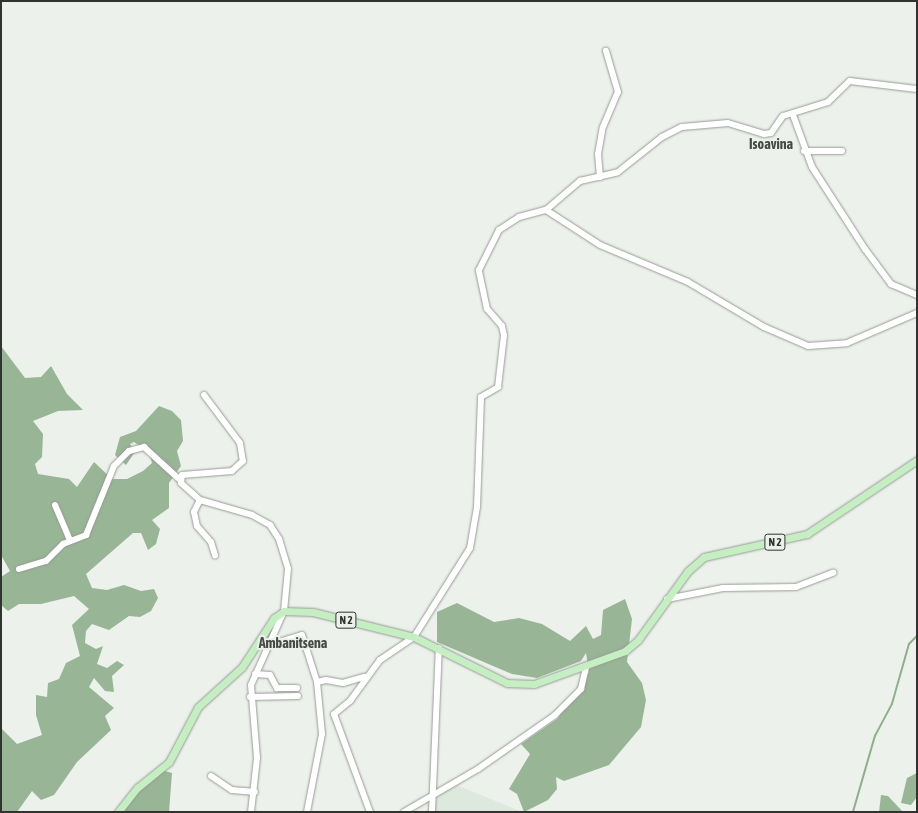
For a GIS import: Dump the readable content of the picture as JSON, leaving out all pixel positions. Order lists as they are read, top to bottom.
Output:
{
  "streets": {
    "main road": ["N 2"]
  },
  "districts": ["Isoavina", "Ambanitsena"]
}
